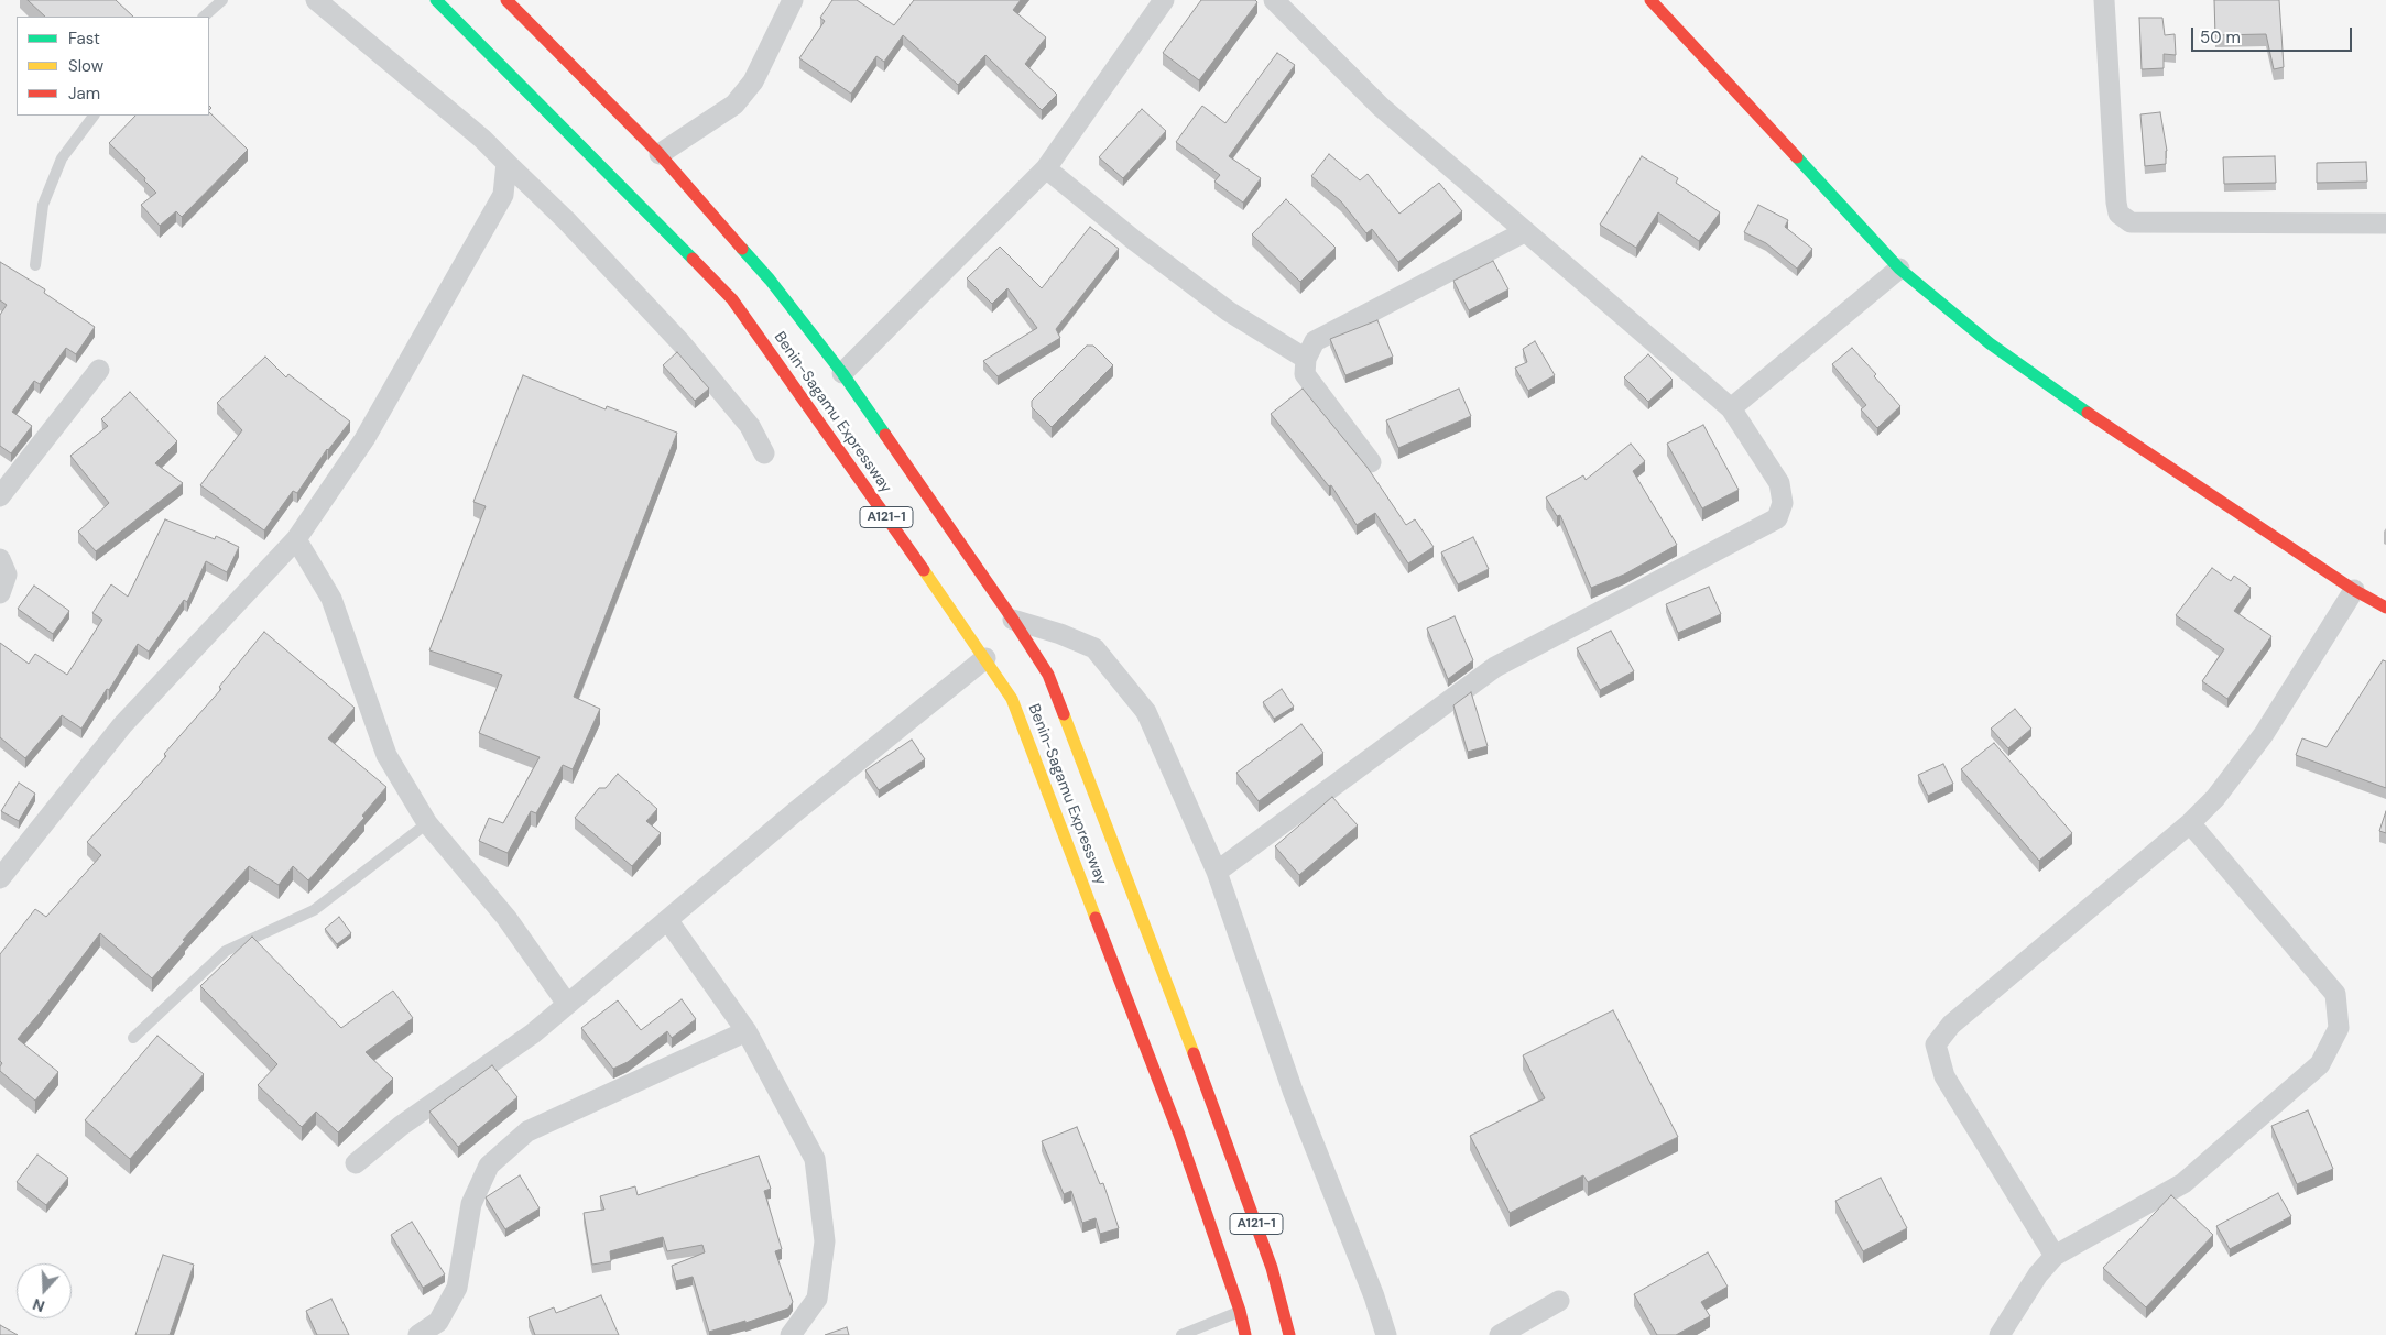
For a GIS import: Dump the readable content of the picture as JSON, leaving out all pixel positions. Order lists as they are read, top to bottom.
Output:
{
  "streets": {
    "main road": ["Benin-Sagamu Expressway", "A121-1"]
  },
  "crossings": [
    ["Benin-Sagamu Expressway", "A121-1"]
  ],
  "legend": ["Fast", "Slow", "Jam"],
  "scale_bar": "50 m",
  "north": "bottom"
}
